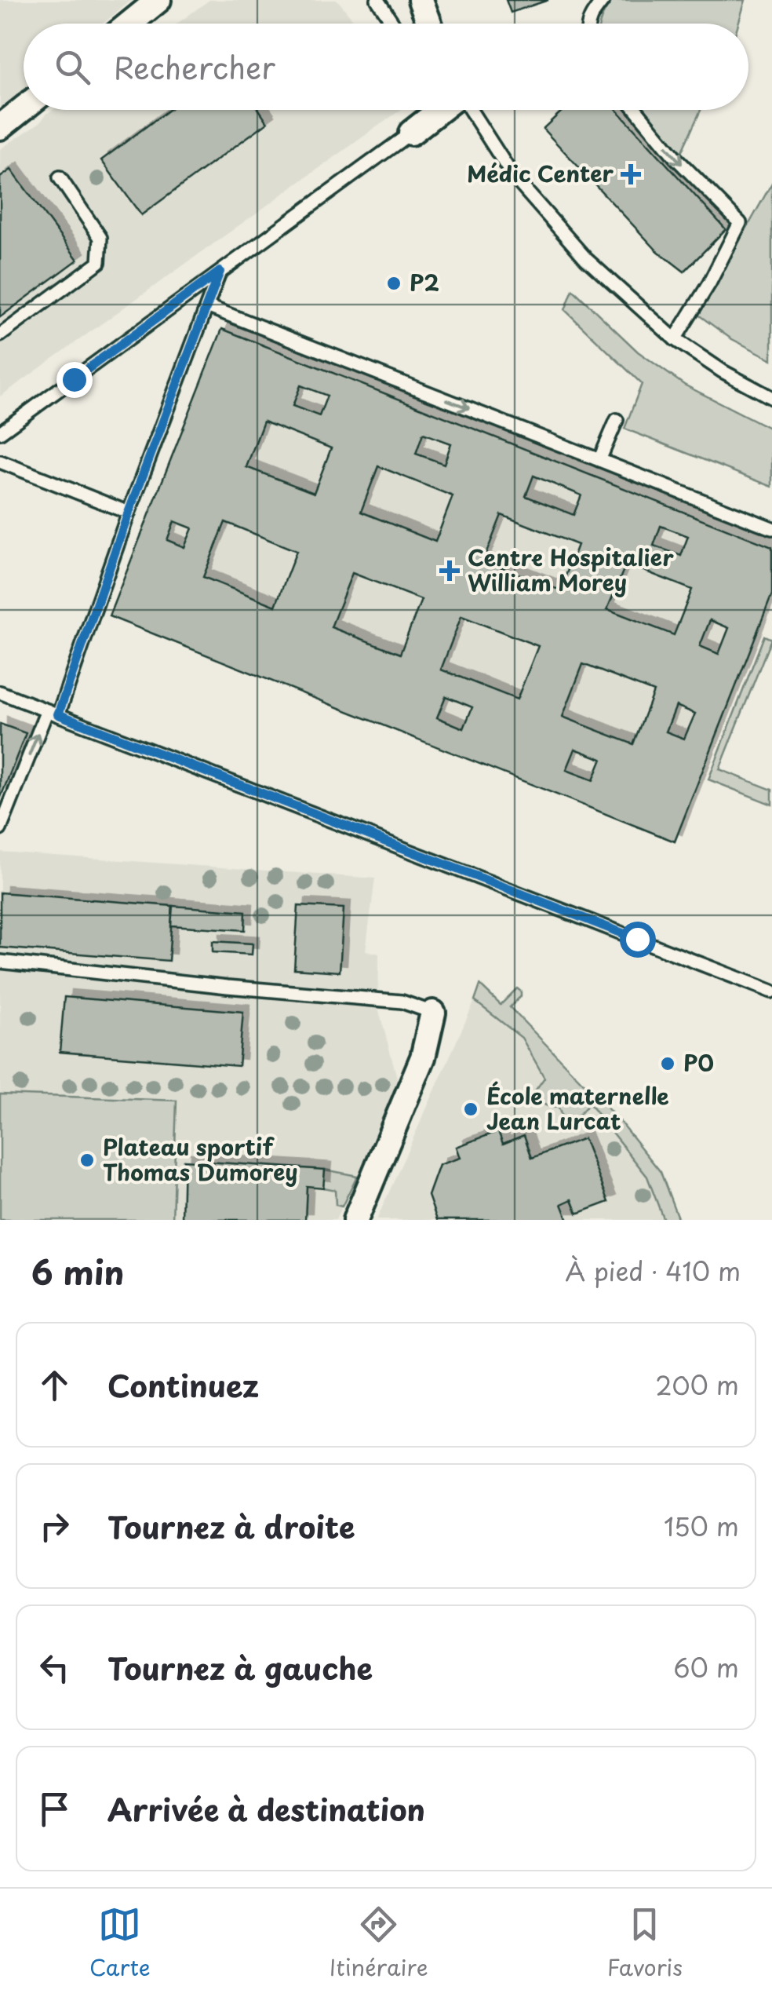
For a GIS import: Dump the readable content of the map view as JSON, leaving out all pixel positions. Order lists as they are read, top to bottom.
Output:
{
  "places": {
    "health": ["Médic Center", "Centre Hospitalier William Morey"],
    "other": [
      "P2",
      "P0",
      "École maternelle Jean Lurcat",
      "Plateau sportif Thomas Dumorey"
    ]
  },
  "page": {
    "search": "Rechercher",
    "heading": ["6 min", "À pied · 410 m"],
    "list": [
      ["Continuez", "200 m"],
      ["Tournez à droite", "150 m"],
      ["Tournez à gauche", "60 m"],
      "Arrivée à destination"
    ],
    "nav": ["Carte", "Itinéraire", "Favoris"]
  }
}
